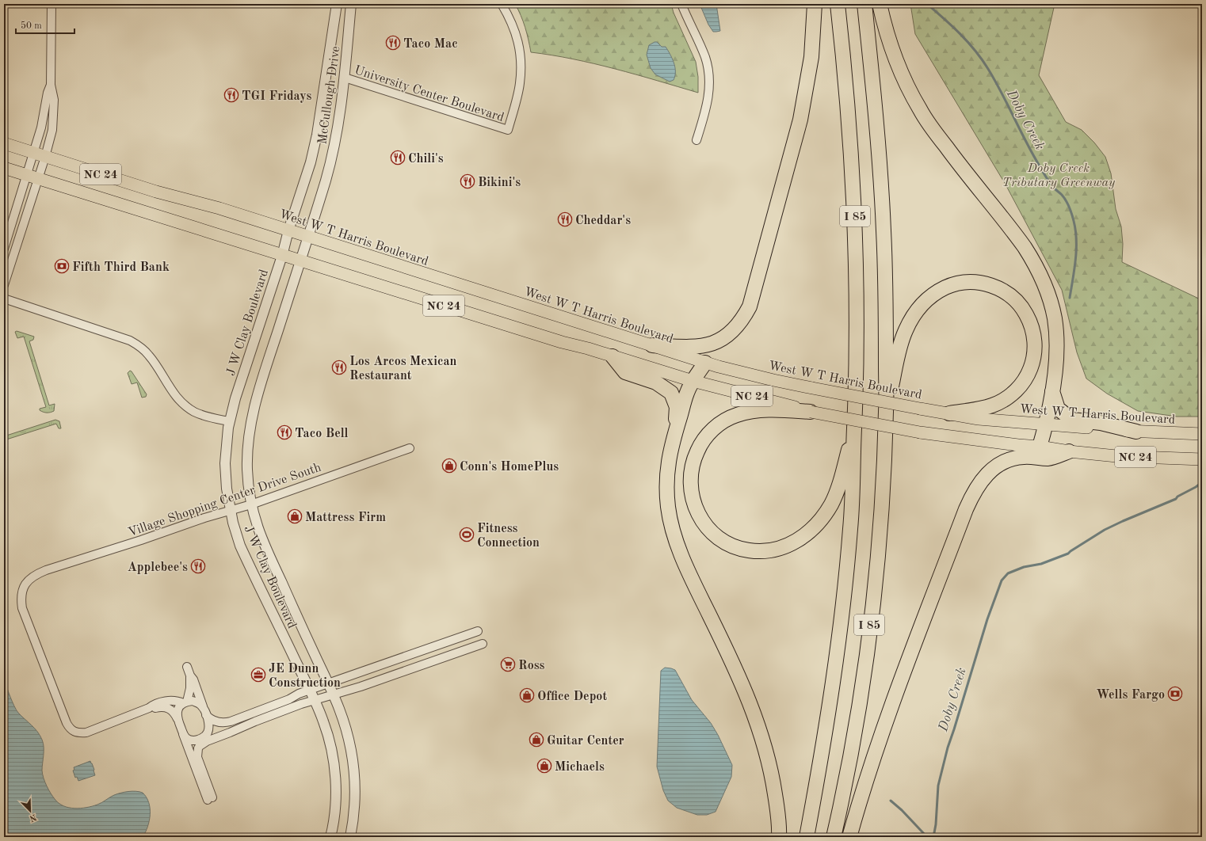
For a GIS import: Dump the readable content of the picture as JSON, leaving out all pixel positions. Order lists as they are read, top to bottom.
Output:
{
  "streets": {
    "highway": ["I 85"],
    "main road": ["NC 24", "West W T Harris Boulevard"],
    "street": [
      "University Center Boulevard",
      "McCullough Drive",
      "J W Clay Boulevard",
      "Village Shopping Center Drive South"
    ]
  },
  "crossings": [
    ["University Center Boulevard", "McCullough Drive"],
    ["McCullough Drive", "NC 24"],
    ["McCullough Drive", "West W T Harris Boulevard"],
    ["McCullough Drive", "J W Clay Boulevard"],
    ["NC 24", "J W Clay Boulevard"],
    ["West W T Harris Boulevard", "J W Clay Boulevard"],
    ["J W Clay Boulevard", "Village Shopping Center Drive South"]
  ],
  "water": ["Doby Creek"],
  "parks": ["Doby Creek Tributary Greenway"],
  "places": {
    "restaurant": [
      "Taco Mac",
      "TGI Fridays",
      "Chili's",
      "Bikini's",
      "Cheddar's",
      "Los Arcos Mexican Restaurant",
      "Taco Bell",
      "Applebee's"
    ],
    "bank": ["Fifth Third Bank", "Wells Fargo"],
    "shop": [
      "Conn's HomePlus",
      "Mattress Firm",
      "Office Depot",
      "Guitar Center",
      "Michaels"
    ],
    "sports": ["Fitness Connection"],
    "supermarket": ["Ross"],
    "office": ["JE Dunn Construction"]
  },
  "scale_bar": "50 m",
  "north": "bottom right"
}
